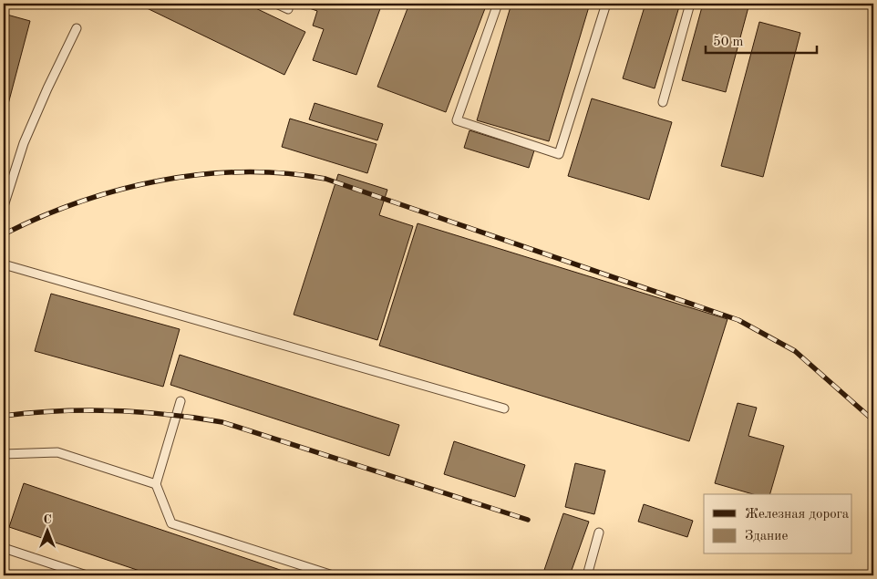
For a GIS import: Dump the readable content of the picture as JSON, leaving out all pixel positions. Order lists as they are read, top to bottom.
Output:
{
  "legend": ["Железная дорога", "Здание"],
  "scale_bar": "50 m",
  "north": "top"
}
